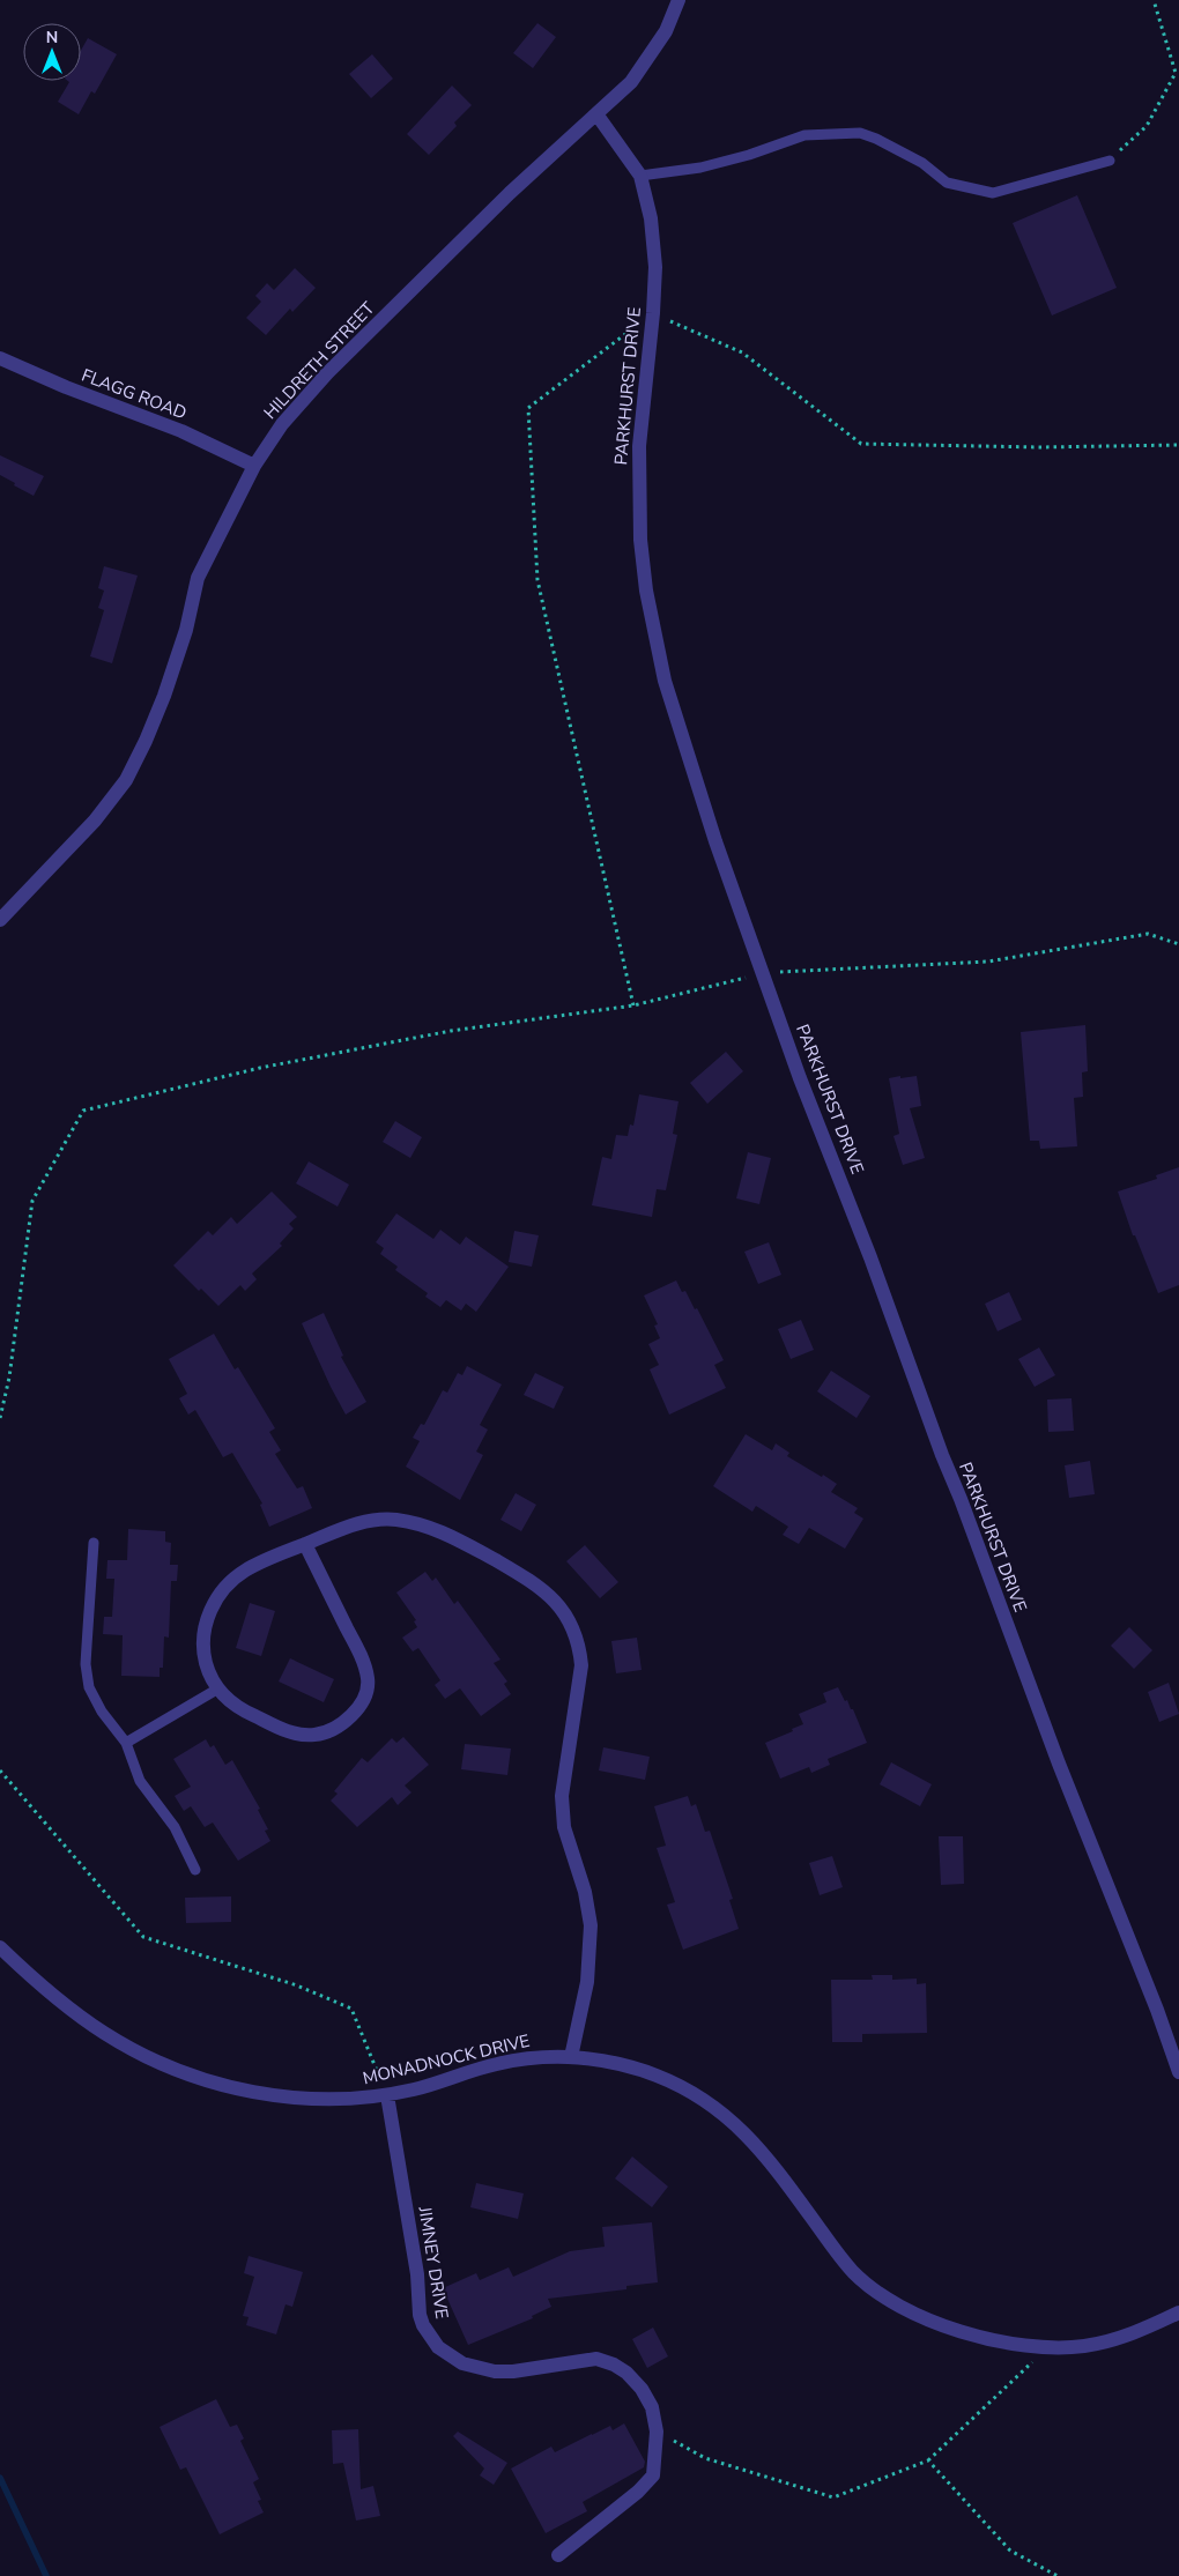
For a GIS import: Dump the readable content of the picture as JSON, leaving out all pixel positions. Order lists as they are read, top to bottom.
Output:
{
  "streets": {
    "street": [
      "HILDRETH STREET",
      "PARKHURST DRIVE",
      "FLAGG ROAD",
      "MONADNOCK DRIVE",
      "JIMNEY DRIVE"
    ]
  },
  "crossings": [
    ["HILDRETH STREET", "PARKHURST DRIVE"],
    ["HILDRETH STREET", "FLAGG ROAD"],
    ["MONADNOCK DRIVE", "JIMNEY DRIVE"]
  ],
  "north": "top"
}
